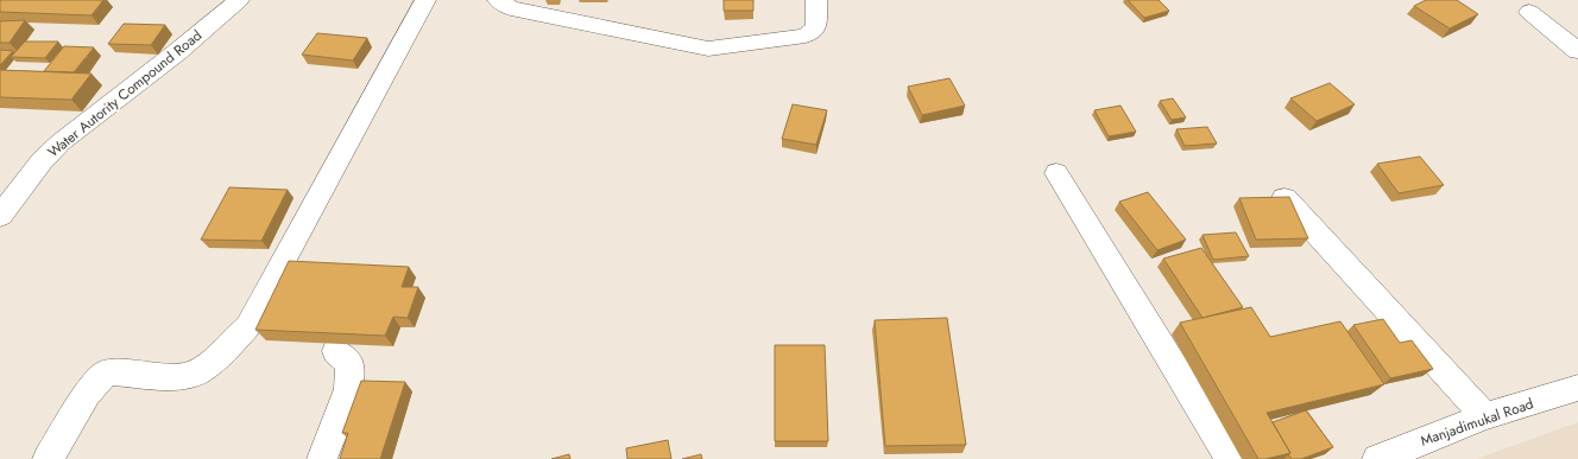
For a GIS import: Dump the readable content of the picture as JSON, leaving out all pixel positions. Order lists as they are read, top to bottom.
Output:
{
  "streets": {
    "street": ["Water Autority Compound Road", "Manjadimukal Road"]
  }
}
